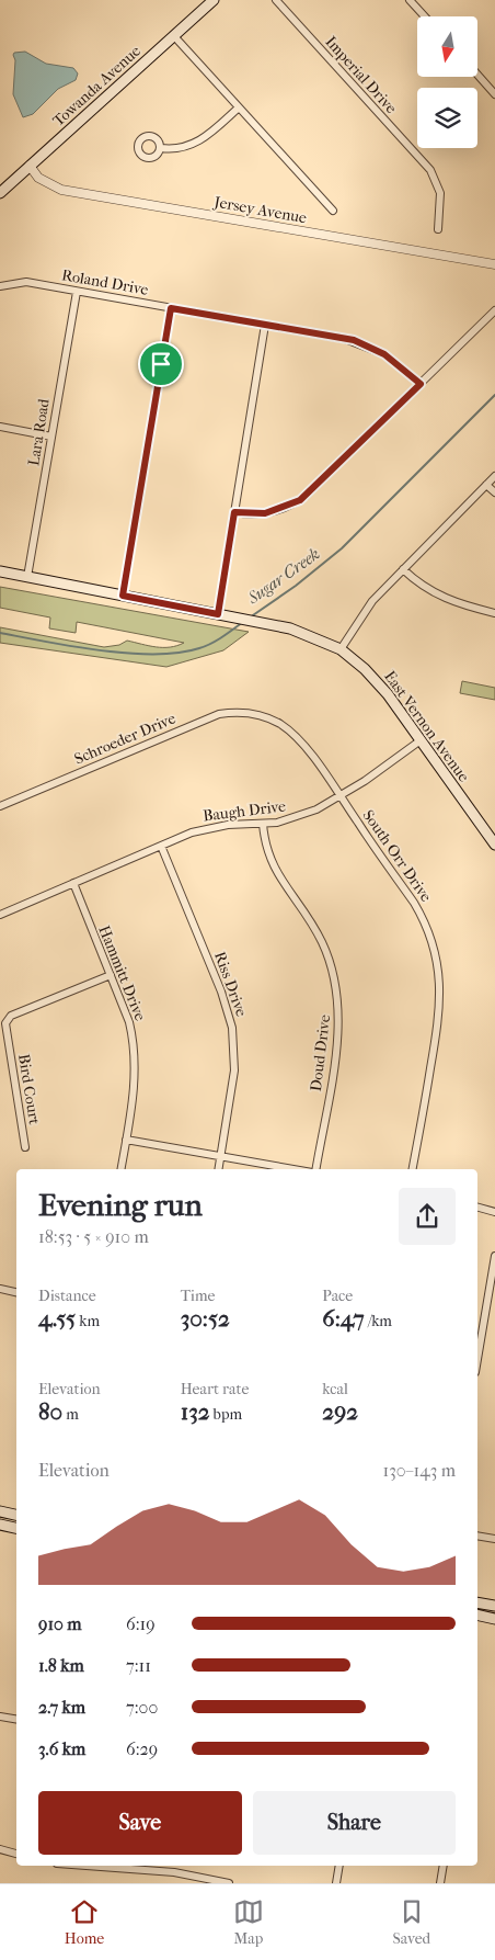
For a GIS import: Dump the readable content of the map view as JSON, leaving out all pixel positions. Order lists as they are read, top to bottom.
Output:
{
  "streets": {
    "main road": ["Towanda Avenue", "East Vernon Avenue"],
    "street": [
      "Imperial Drive",
      "Jersey Avenue",
      "Roland Drive",
      "Lara Road",
      "Schroeder Drive",
      "Baugh Drive",
      "South Orr Drive",
      "Hammitt Drive",
      "Riss Drive",
      "Doud Drive",
      "Bird Court"
    ]
  },
  "crossings": [
    ["Towanda Avenue", "Jersey Avenue"],
    ["Roland Drive", "Lara Road"],
    ["Lara Road", "East Vernon Avenue"],
    ["East Vernon Avenue", "Baugh Drive"],
    ["Schroeder Drive", "South Orr Drive"],
    ["Baugh Drive", "South Orr Drive"],
    ["Baugh Drive", "Hammitt Drive"],
    ["Baugh Drive", "Riss Drive"],
    ["Baugh Drive", "Doud Drive"],
    ["Hammitt Drive", "Bird Court"]
  ],
  "water": ["Sugar Creek"],
  "north": "bottom",
  "page": {
    "heading": ["Evening run", "18:53 · 5 × 910 m"],
    "stats": [
      ["Distance", "4.55 km"],
      ["Time", "30:52"],
      ["Pace", "6:47 /km"],
      ["Elevation", "80 m"],
      ["Heart rate", "132 bpm"],
      ["kcal", "292"]
    ],
    "chart": ["Elevation", "130–143 m"],
    "list": [
      {
        "name": "910 m",
        "note": "6:19"
      },
      {
        "name": "1.8 km",
        "note": "7:11"
      },
      {
        "name": "2.7 km",
        "note": "7:00"
      },
      {
        "name": "3.6 km",
        "note": "6:29"
      }
    ],
    "buttons": ["Save", "Share"],
    "tabs": ["Home", "Map", "Saved"]
  }
}
